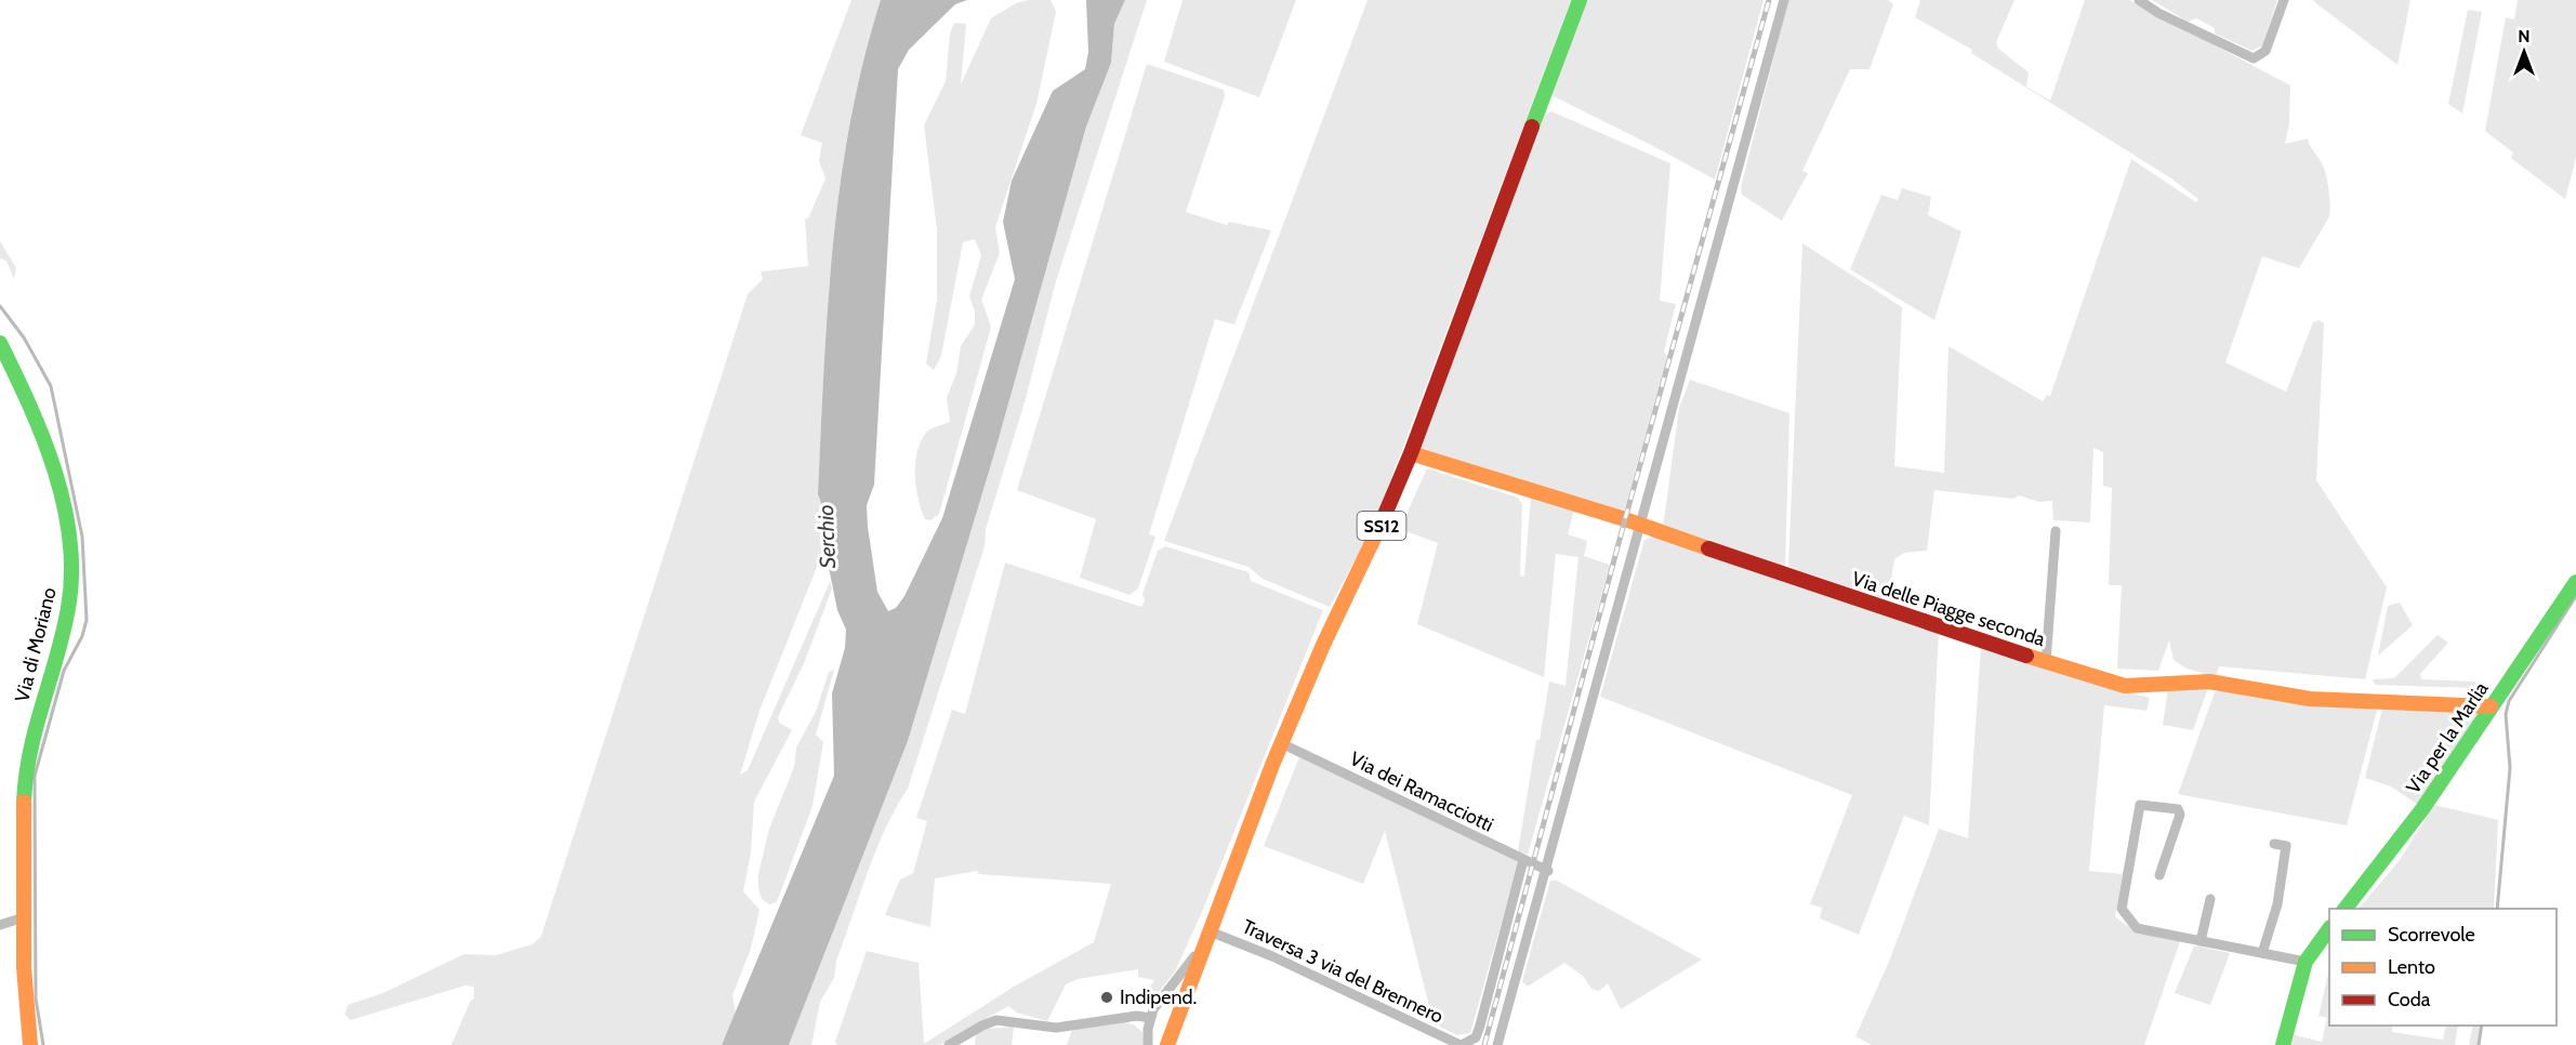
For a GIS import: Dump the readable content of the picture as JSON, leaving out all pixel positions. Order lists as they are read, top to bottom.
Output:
{
  "streets": {
    "main road": [
      "SS12",
      "Via delle Piagge seconda",
      "Via di Moriano",
      "Via per la Marlia"
    ],
    "street": ["Via dei Ramacciotti", "Traversa 3 via del Brennero"]
  },
  "crossings": [
    ["SS12", "Via delle Piagge seconda"],
    ["SS12", "Via dei Ramacciotti"],
    ["SS12", "Traversa 3 via del Brennero"],
    ["Via delle Piagge seconda", "Via per la Marlia"],
    ["Via dei Ramacciotti", "Traversa 3 via del Brennero"]
  ],
  "water": ["Serchio"],
  "places": ["Indipend."],
  "legend": ["Scorrevole", "Lento", "Coda"],
  "north": "top"
}
